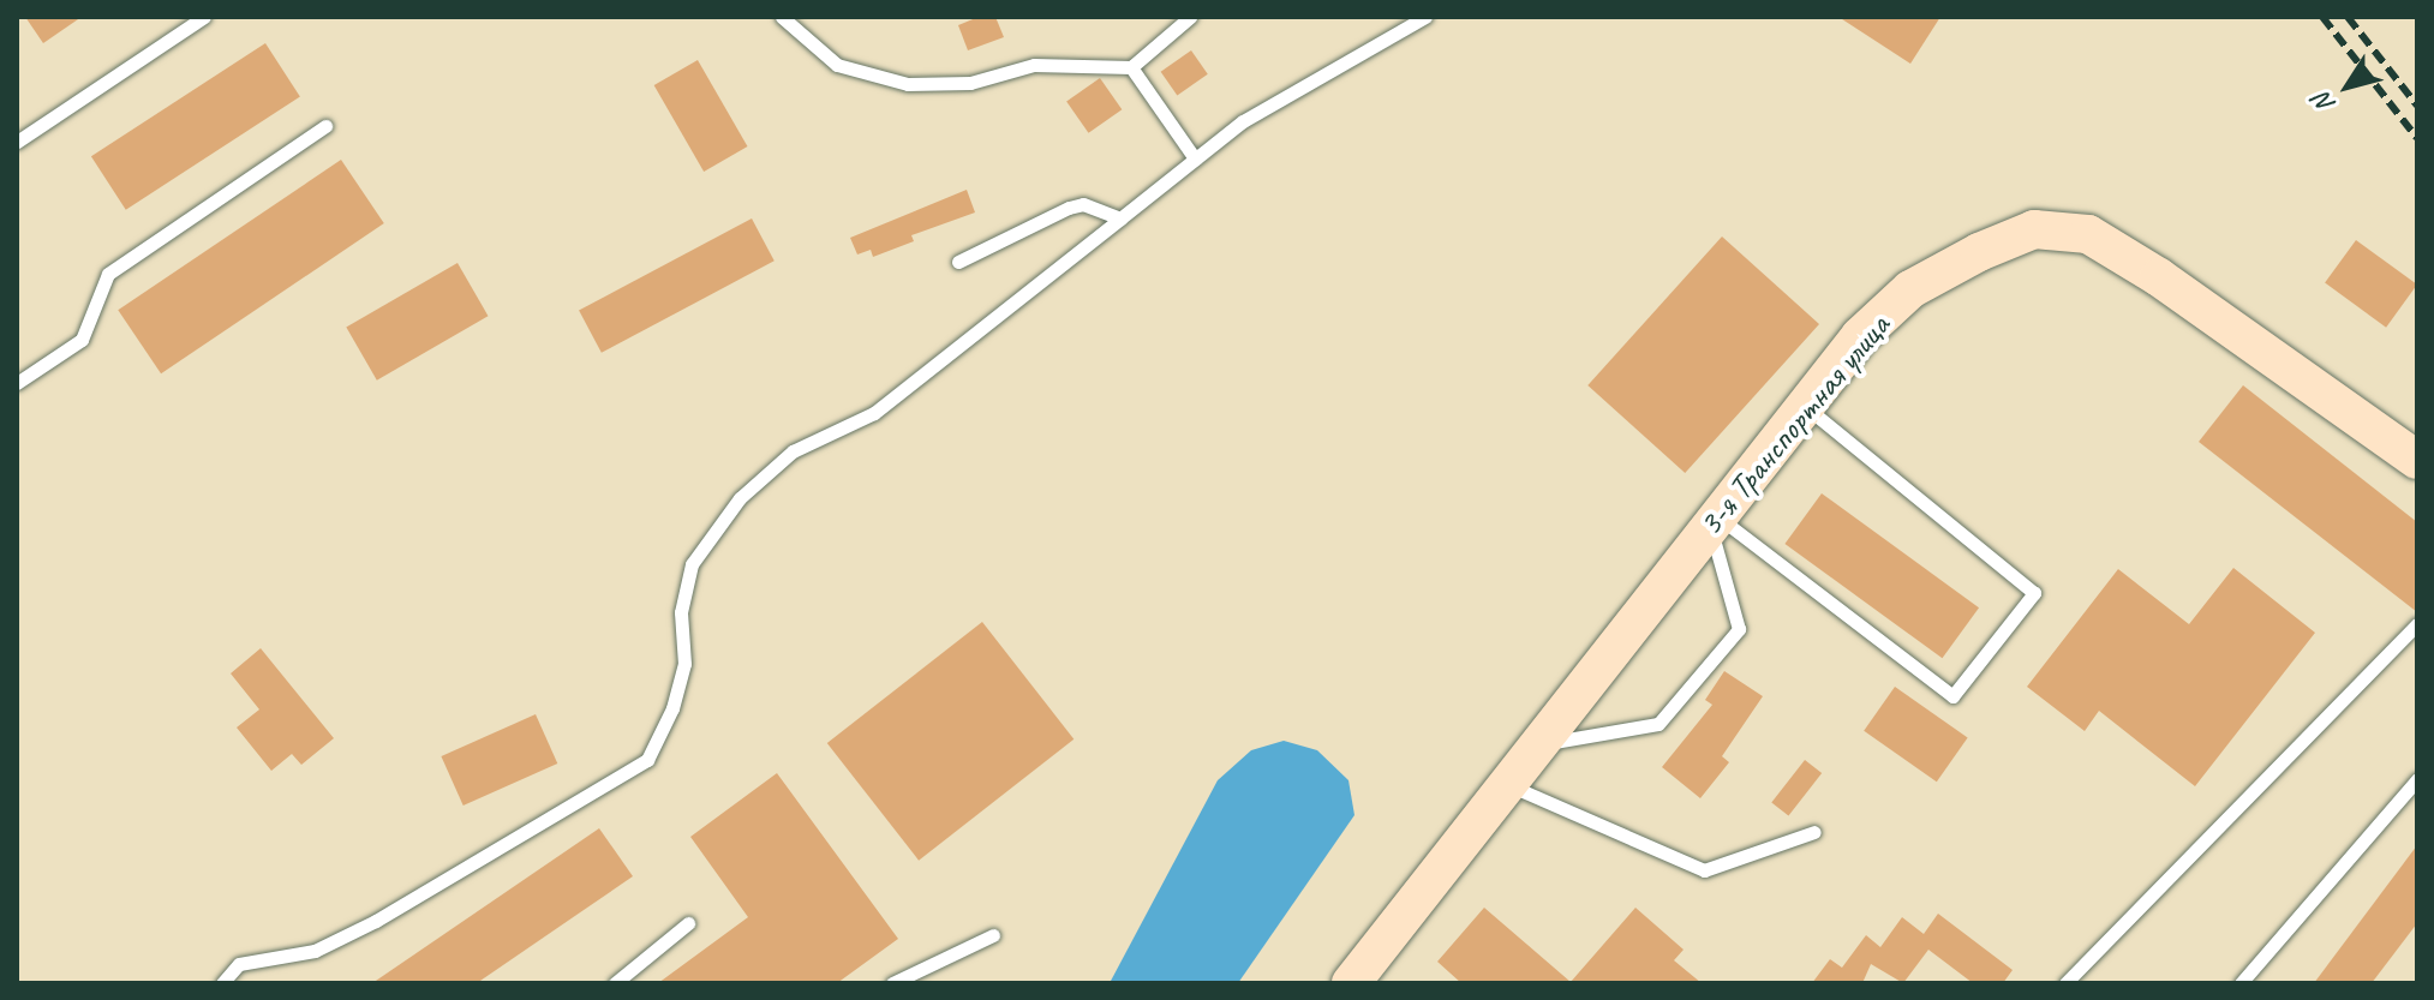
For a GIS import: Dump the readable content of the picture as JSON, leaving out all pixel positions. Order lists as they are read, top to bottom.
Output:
{
  "streets": {
    "street": ["3-я Транспортная улица"]
  },
  "north": "bottom left"
}
